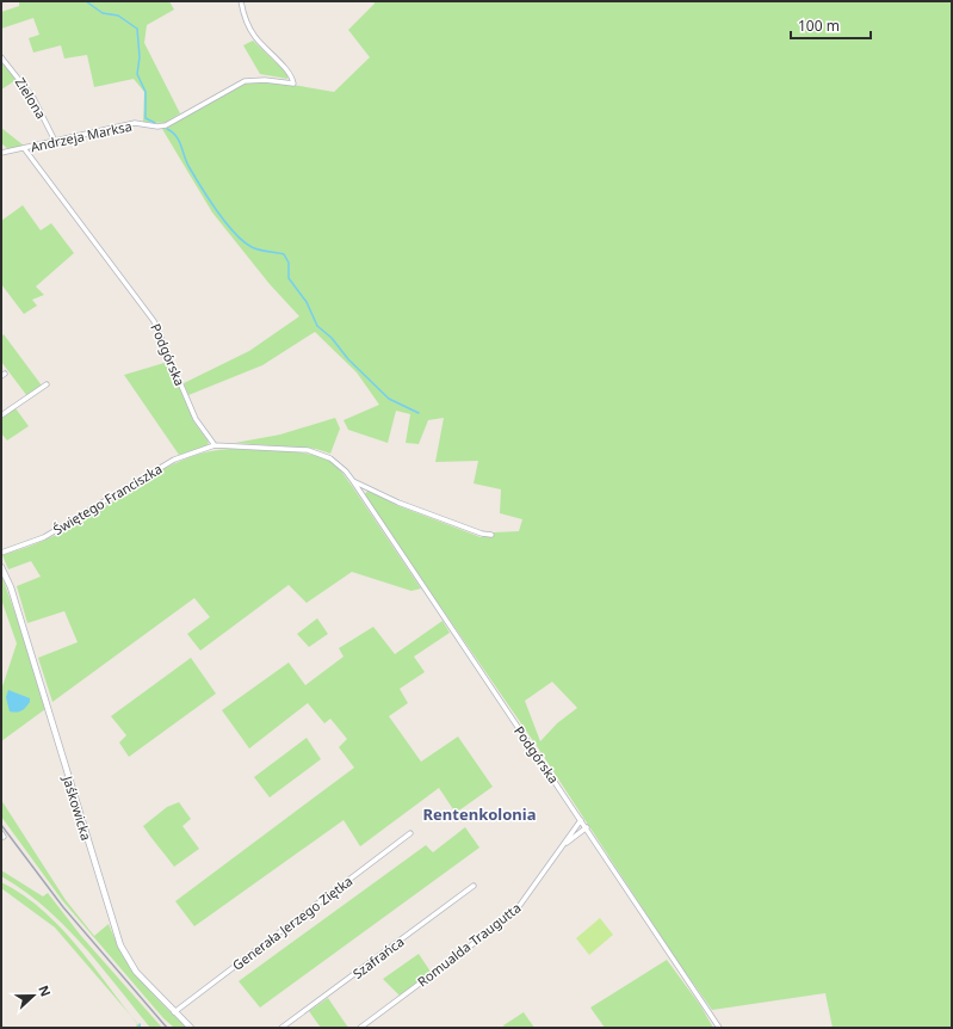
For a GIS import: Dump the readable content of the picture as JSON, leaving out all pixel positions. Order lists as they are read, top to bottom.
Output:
{
  "streets": {
    "street": [
      "Zielona",
      "Andrzeja Marksa",
      "Podgórska",
      "Świętego Franciszka",
      "Jaśkowicka",
      "Generała Jerzego Ziętka",
      "Romualda Traugutta",
      "Szafrańca"
    ]
  },
  "crossings": [
    ["Zielona", "Andrzeja Marksa"],
    ["Andrzeja Marksa", "Podgórska"],
    ["Podgórska", "Świętego Franciszka"],
    ["Podgórska", "Romualda Traugutta"],
    ["Jaśkowicka", "Generała Jerzego Ziętka"]
  ],
  "districts": ["Rentenkolonia"],
  "scale_bar": "100 m",
  "north": "right"
}
